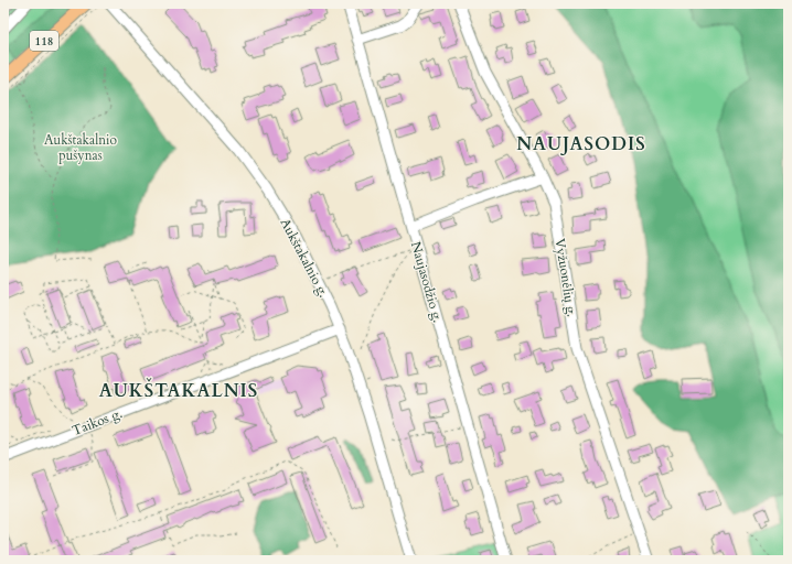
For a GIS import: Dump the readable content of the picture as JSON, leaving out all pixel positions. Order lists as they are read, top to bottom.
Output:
{
  "streets": {
    "main road": ["118"],
    "street": [
      "Aukštakalnio g.",
      "Vyžuonėlių g.",
      "Naujasodžio g.",
      "Taikos g."
    ]
  },
  "crossings": [
    ["Aukštakalnio g.", "Taikos g."]
  ],
  "districts": ["NAUJASODIS", "AUKŠTAKALNIS"],
  "parks": ["Aukštakalnio pušynas"]
}
